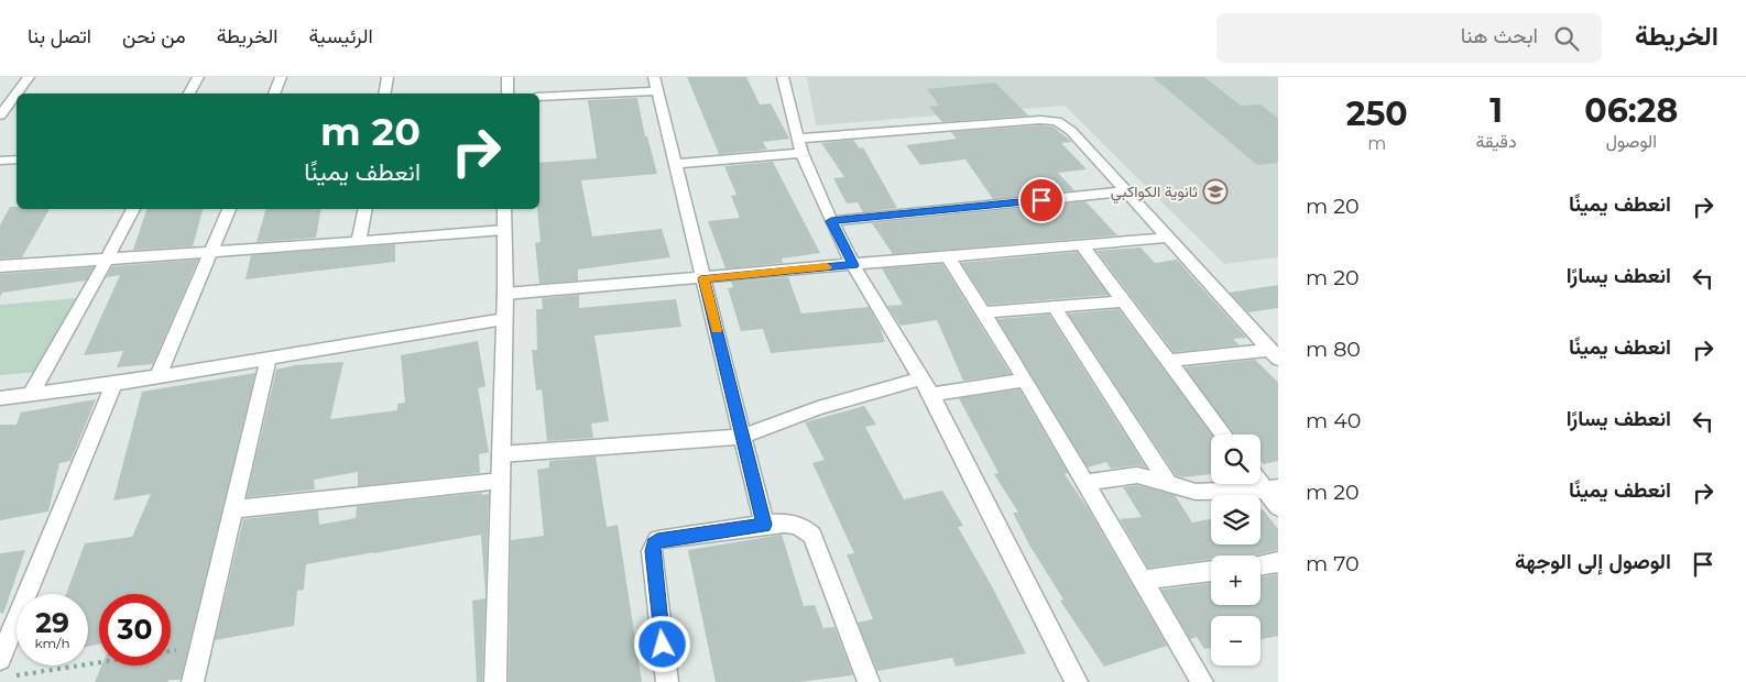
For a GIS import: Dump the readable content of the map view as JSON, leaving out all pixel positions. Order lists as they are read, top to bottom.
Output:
{
  "places": {
    "school or university": ["ثانوية الكواكبي"]
  },
  "page": {
    "header": "الخريطة",
    "search": "ابحث هنا",
    "nav": [
      "الرئيسية",
      "الخريطة",
      "من نحن",
      "اتصل بنا"
    ],
    "eta": [
      "06:28",
      "الوصول",
      "1",
      "دقيقة",
      "250",
      "m"
    ],
    "turn": ["20 m", "انعطف يمينًا"],
    "list": [
      {
        "name": "انعطف يمينًا",
        "value": "20 m"
      },
      {
        "name": "انعطف يسارًا",
        "value": "20 m"
      },
      {
        "name": "انعطف يمينًا",
        "value": "80 m"
      },
      {
        "name": "انعطف يسارًا",
        "value": "40 m"
      },
      {
        "name": "انعطف يمينًا",
        "value": "20 m"
      },
      {
        "name": "الوصول إلى الوجهة",
        "value": "70 m"
      }
    ],
    "map_buttons": ["+", "−"],
    "speed": "29 km/h",
    "limit": "30"
  }
}
